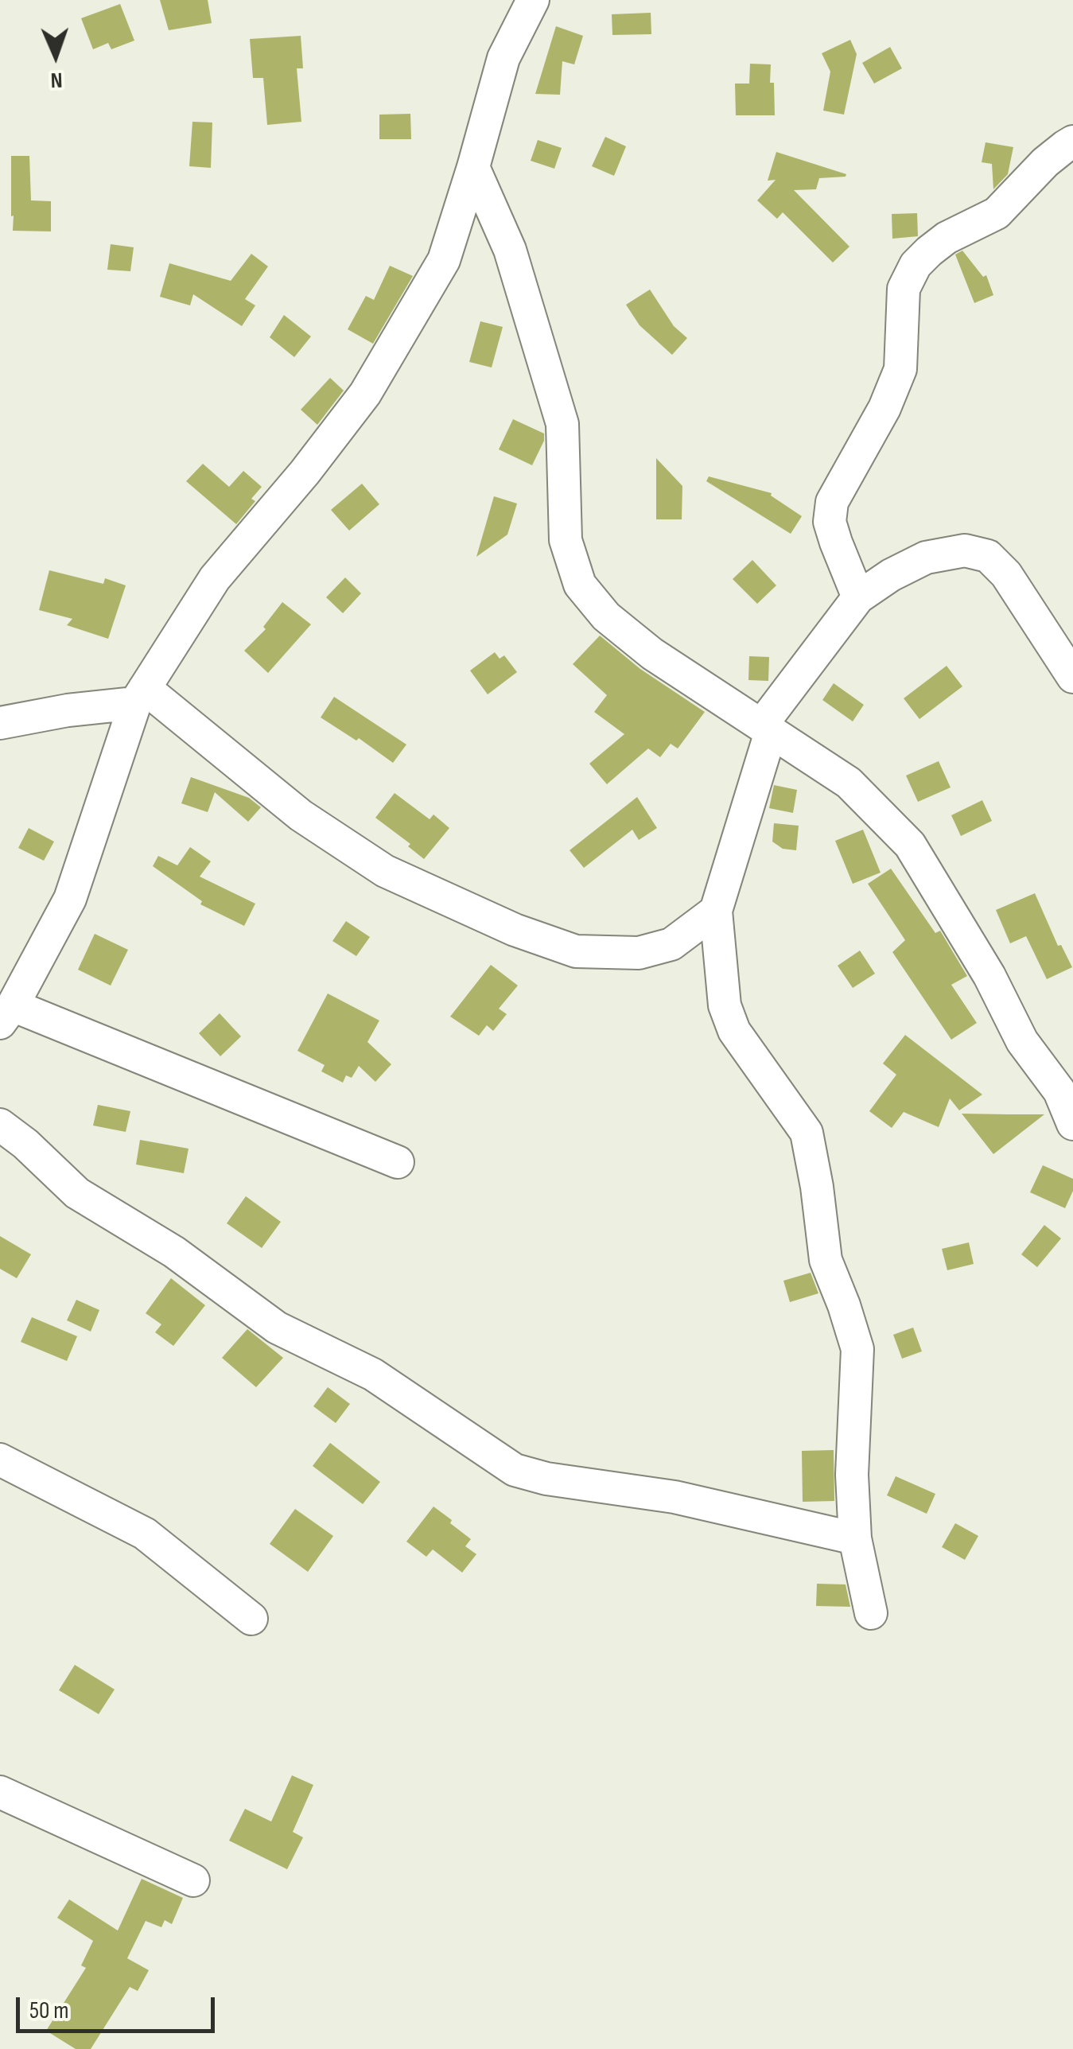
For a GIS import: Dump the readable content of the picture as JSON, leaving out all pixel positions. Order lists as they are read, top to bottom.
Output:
{
  "scale_bar": "50 m",
  "north": "bottom"
}
